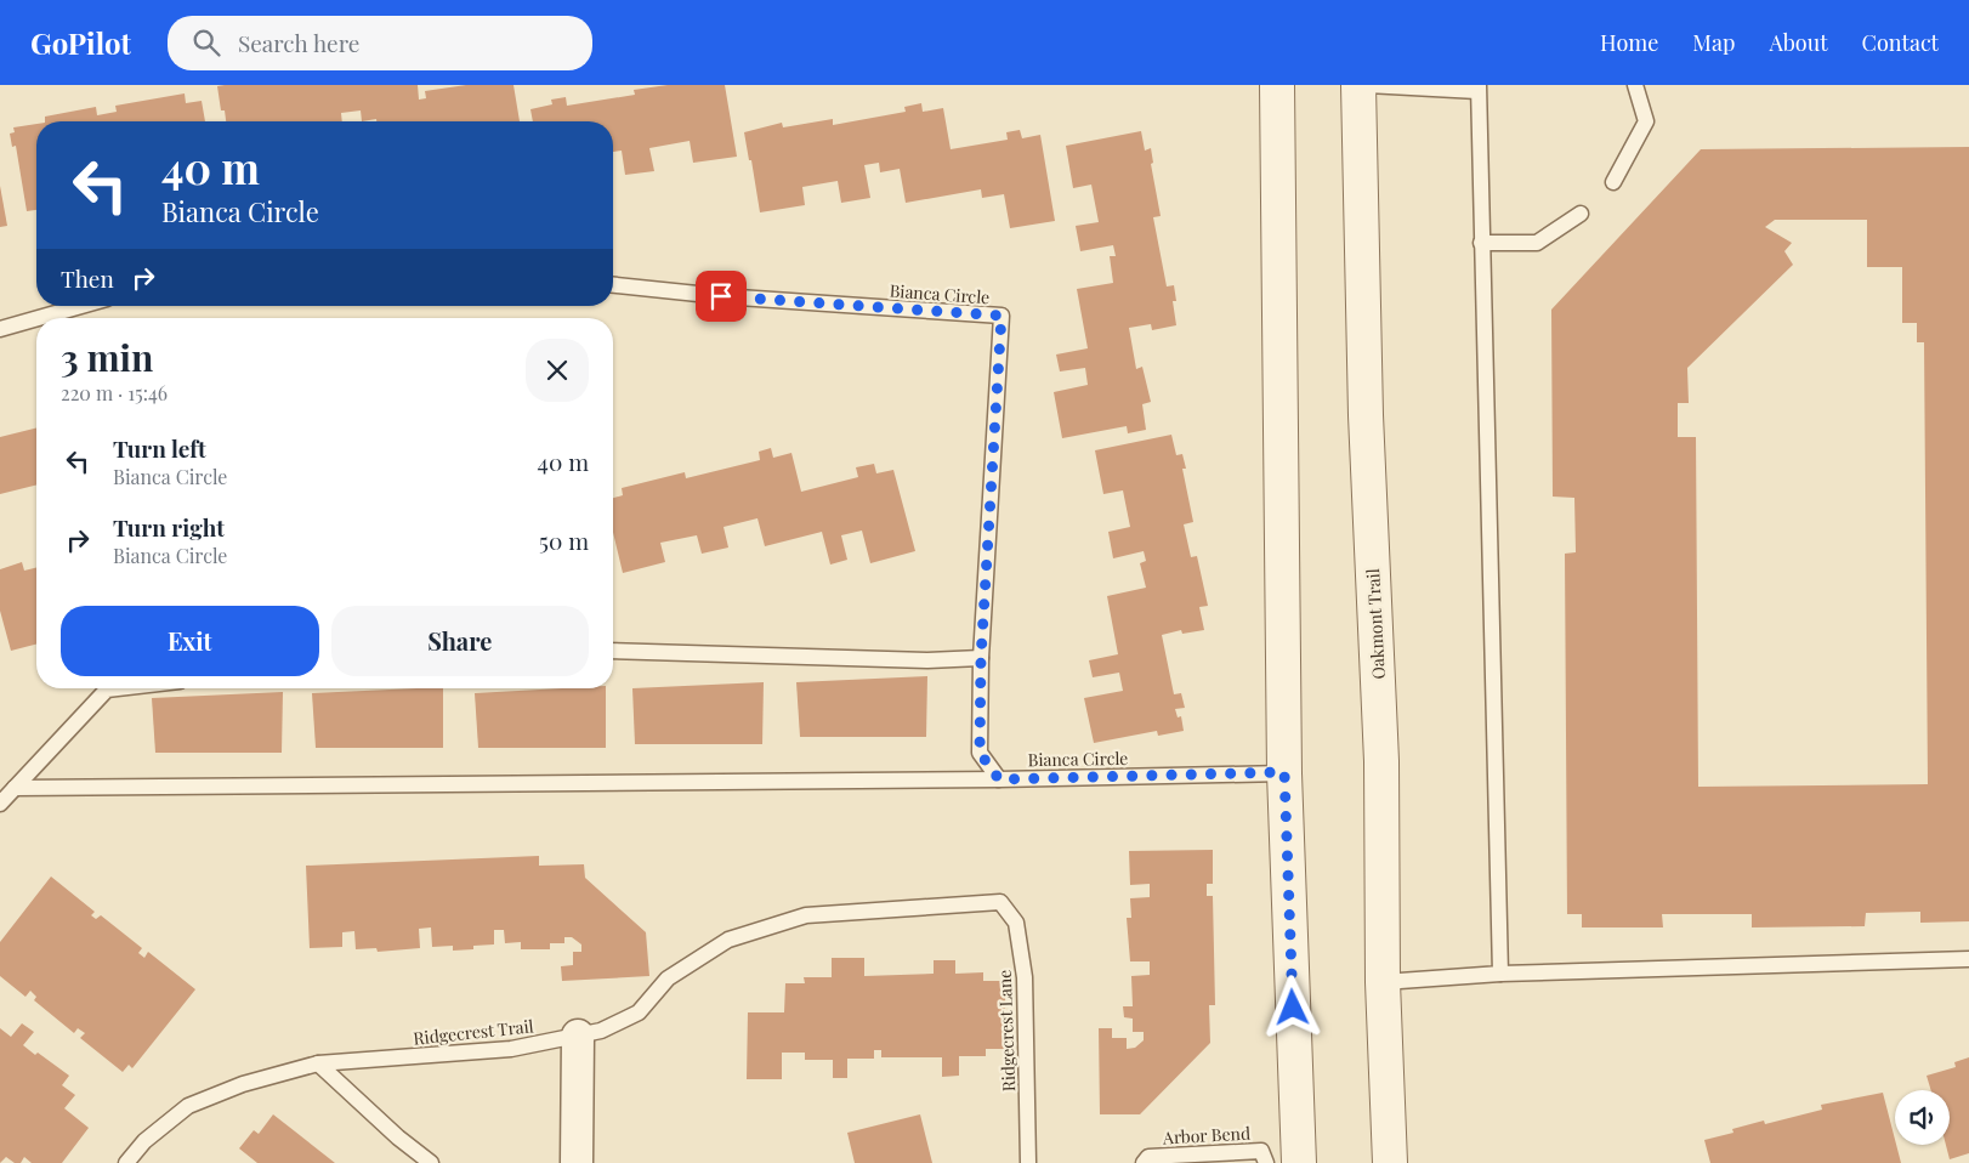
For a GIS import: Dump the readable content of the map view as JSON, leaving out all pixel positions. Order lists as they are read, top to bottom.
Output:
{
  "streets": {
    "street": ["Oakmont Trail"],
    "lane": [
      "Bianca Circle",
      "Ridgecrest Lane",
      "Ridgecrest Trail",
      "Arbor Bend"
    ]
  },
  "crossings": [
    ["Ridgecrest Lane", "Ridgecrest Trail"]
  ],
  "page": {
    "header": "GoPilot",
    "search": "Search here",
    "nav": [
      "Home",
      "Map",
      "About",
      "Contact"
    ],
    "turn": ["40 m", "Bianca Circle"],
    "then": "Then",
    "heading": ["3 min", "220 m · 15:46"],
    "list": [
      {
        "name": "Turn left",
        "note": "Bianca Circle",
        "value": "40 m"
      },
      {
        "name": "Turn right",
        "note": "Bianca Circle",
        "value": "50 m"
      }
    ],
    "buttons": ["Exit", "Share"]
  }
}
